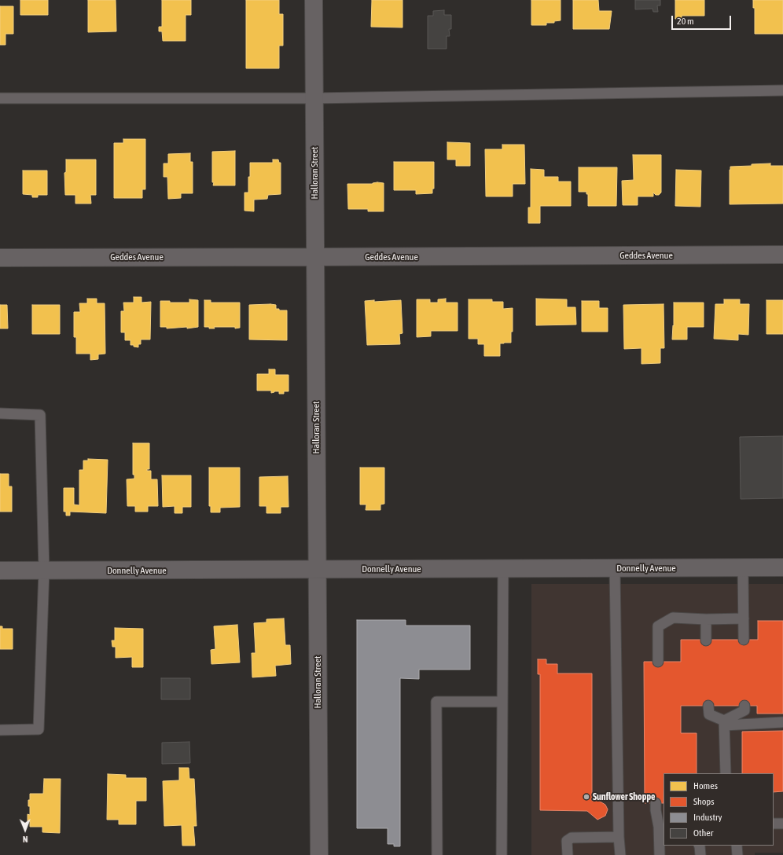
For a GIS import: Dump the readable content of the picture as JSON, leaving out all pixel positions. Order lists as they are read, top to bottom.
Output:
{
  "streets": {
    "street": ["Halloran Street", "Geddes Avenue", "Donnelly Avenue"]
  },
  "crossings": [
    ["Halloran Street", "Geddes Avenue"],
    ["Halloran Street", "Donnelly Avenue"]
  ],
  "places": ["Sunflower Shoppe"],
  "legend": [
    "Homes",
    "Shops",
    "Industry",
    "Other"
  ],
  "scale_bar": "20 m",
  "north": "bottom"
}
